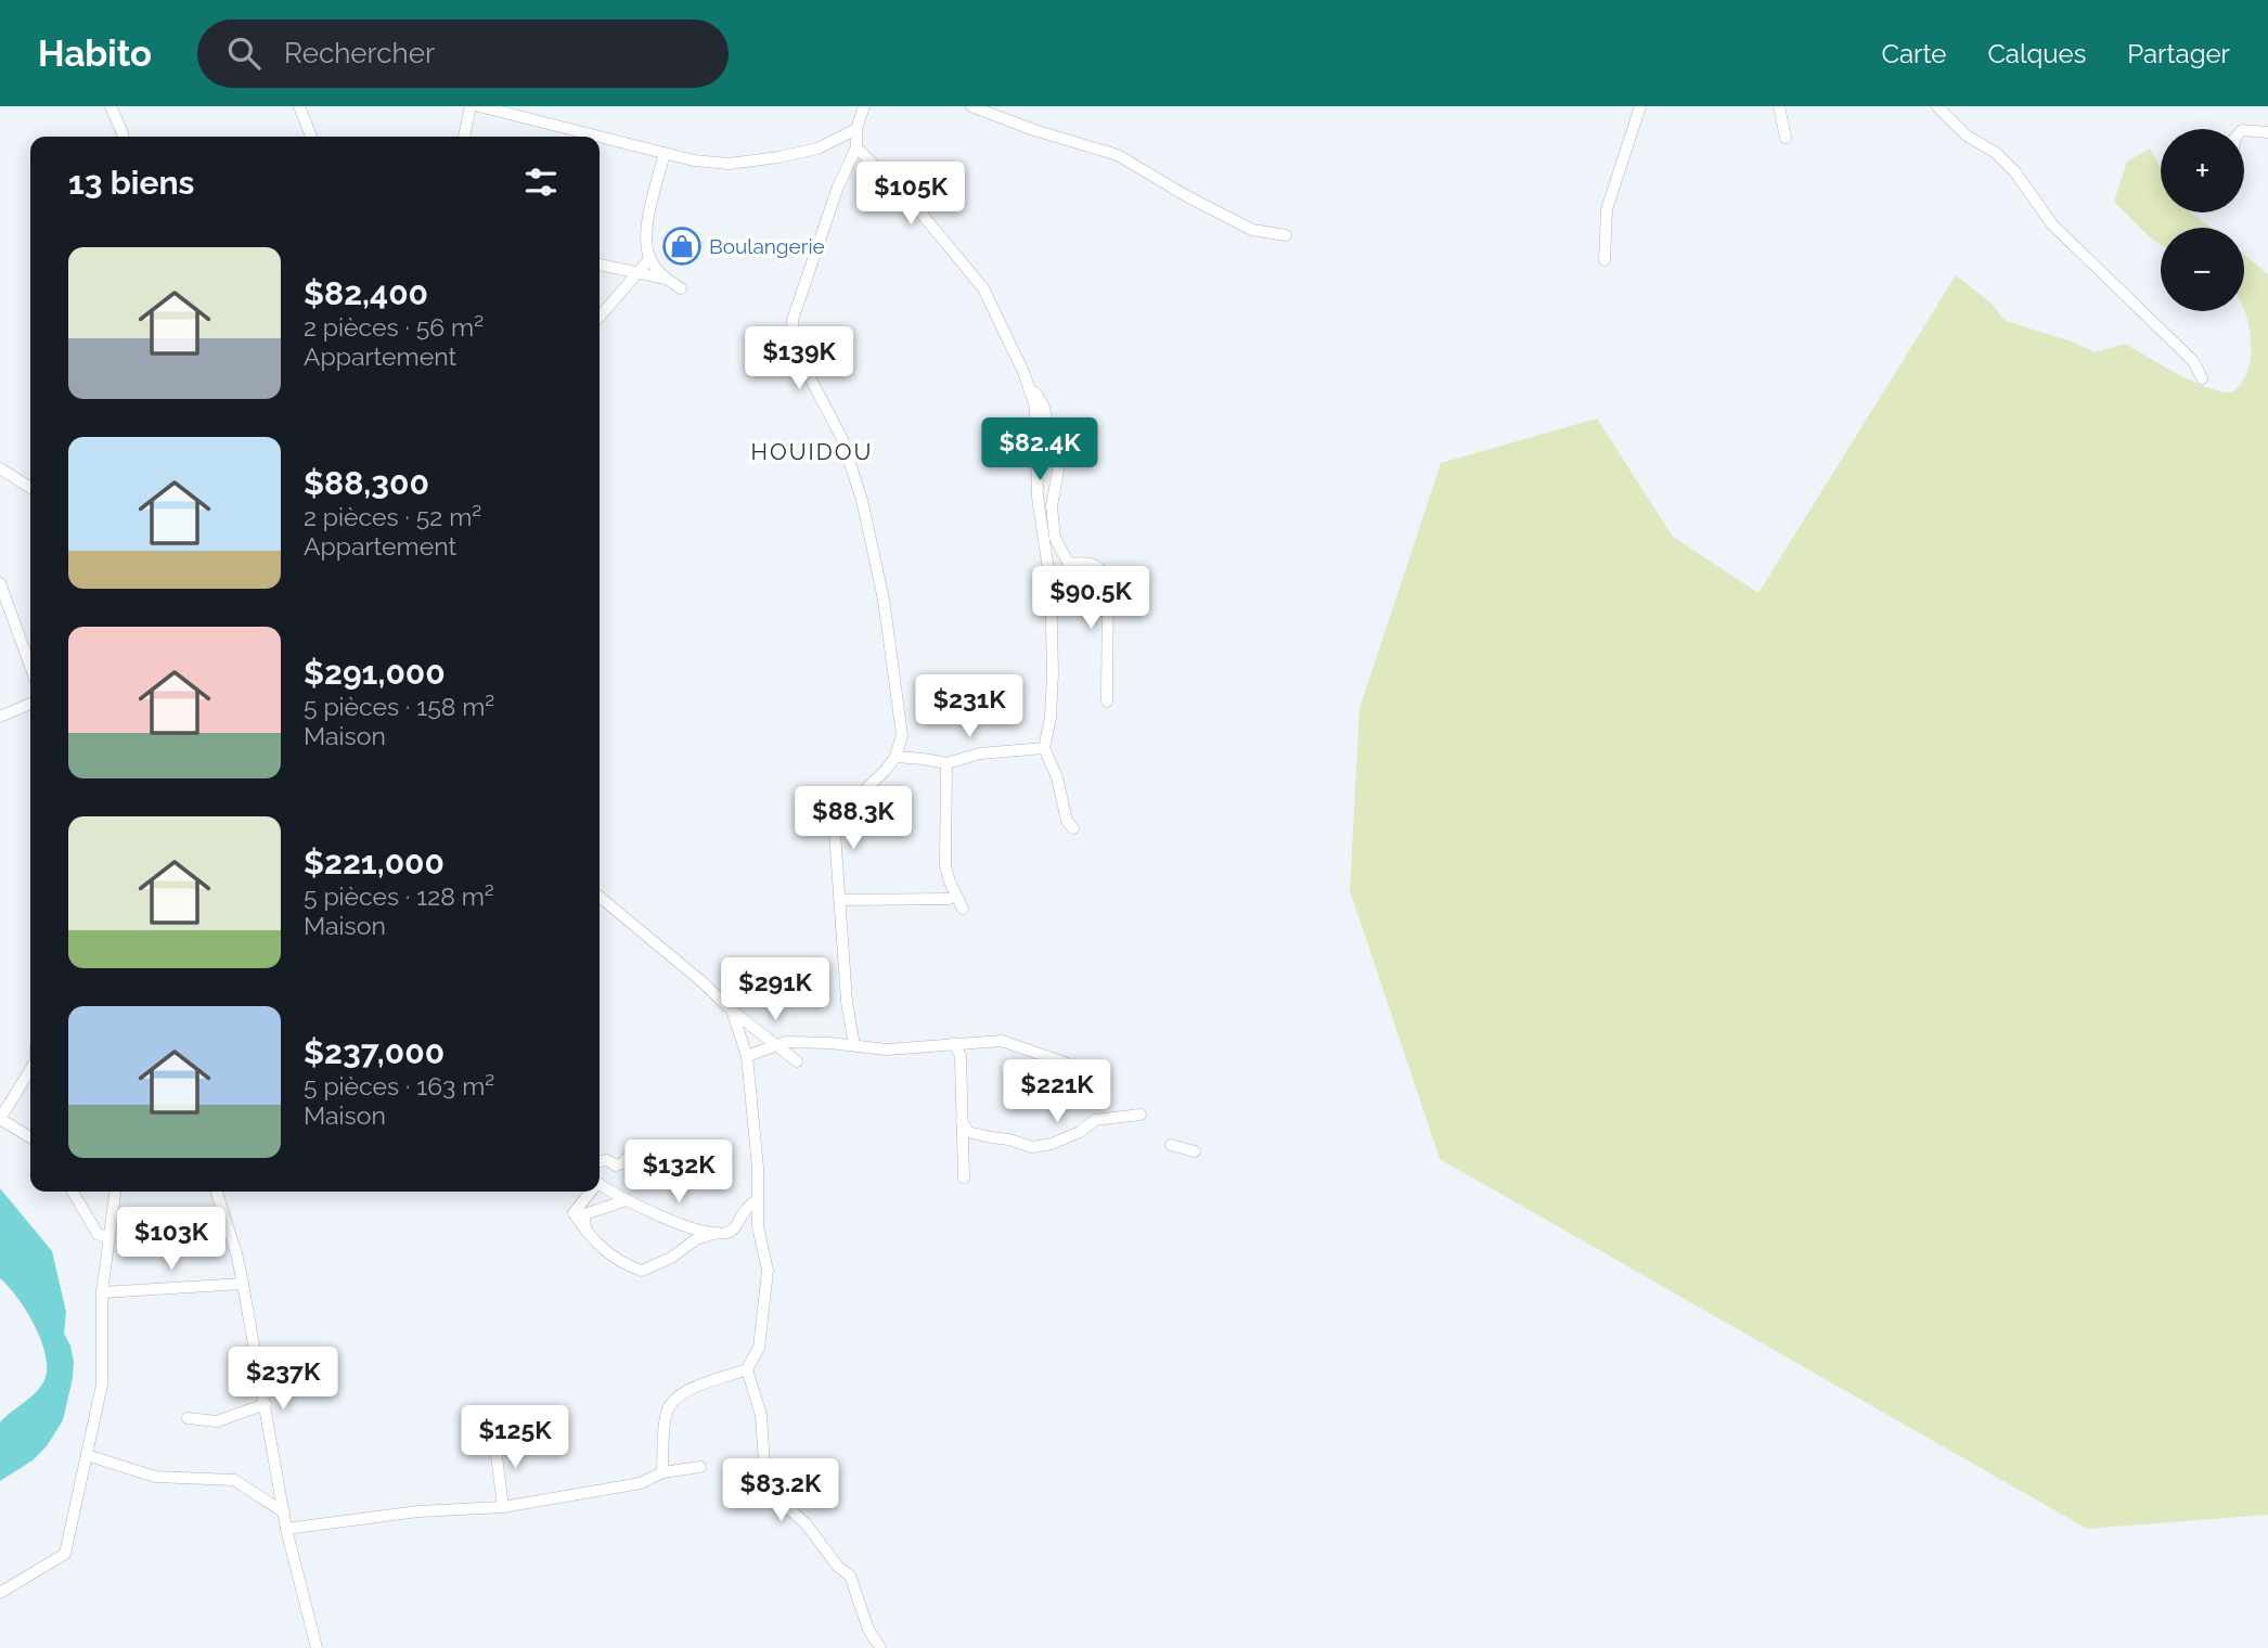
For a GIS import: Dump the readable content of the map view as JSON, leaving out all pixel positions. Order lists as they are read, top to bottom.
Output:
{
  "districts": ["HOUIDOU"],
  "places": {
    "shop": ["Boulangerie"]
  },
  "page": {
    "header": "Habito",
    "search": "Rechercher",
    "nav": ["Carte", "Calques", "Partager"],
    "map_buttons": ["+", "−"],
    "heading": "13 biens",
    "price": [
      "$105K",
      "$139K",
      "$82.4K",
      "$90.5K",
      "$231K",
      "$88.3K",
      "$291K",
      "$221K",
      "$132K",
      "$103K",
      "$237K",
      "$125K",
      "$83.2K"
    ],
    "list": [
      {
        "name": "$82,400",
        "note": "2 pièces · 56 m² · Appartement"
      },
      {
        "name": "$88,300",
        "note": "2 pièces · 52 m² · Appartement"
      },
      {
        "name": "$291,000",
        "note": "5 pièces · 158 m² · Maison"
      },
      {
        "name": "$221,000",
        "note": "5 pièces · 128 m² · Maison"
      },
      {
        "name": "$237,000",
        "note": "5 pièces · 163 m² · Maison"
      }
    ]
  }
}
